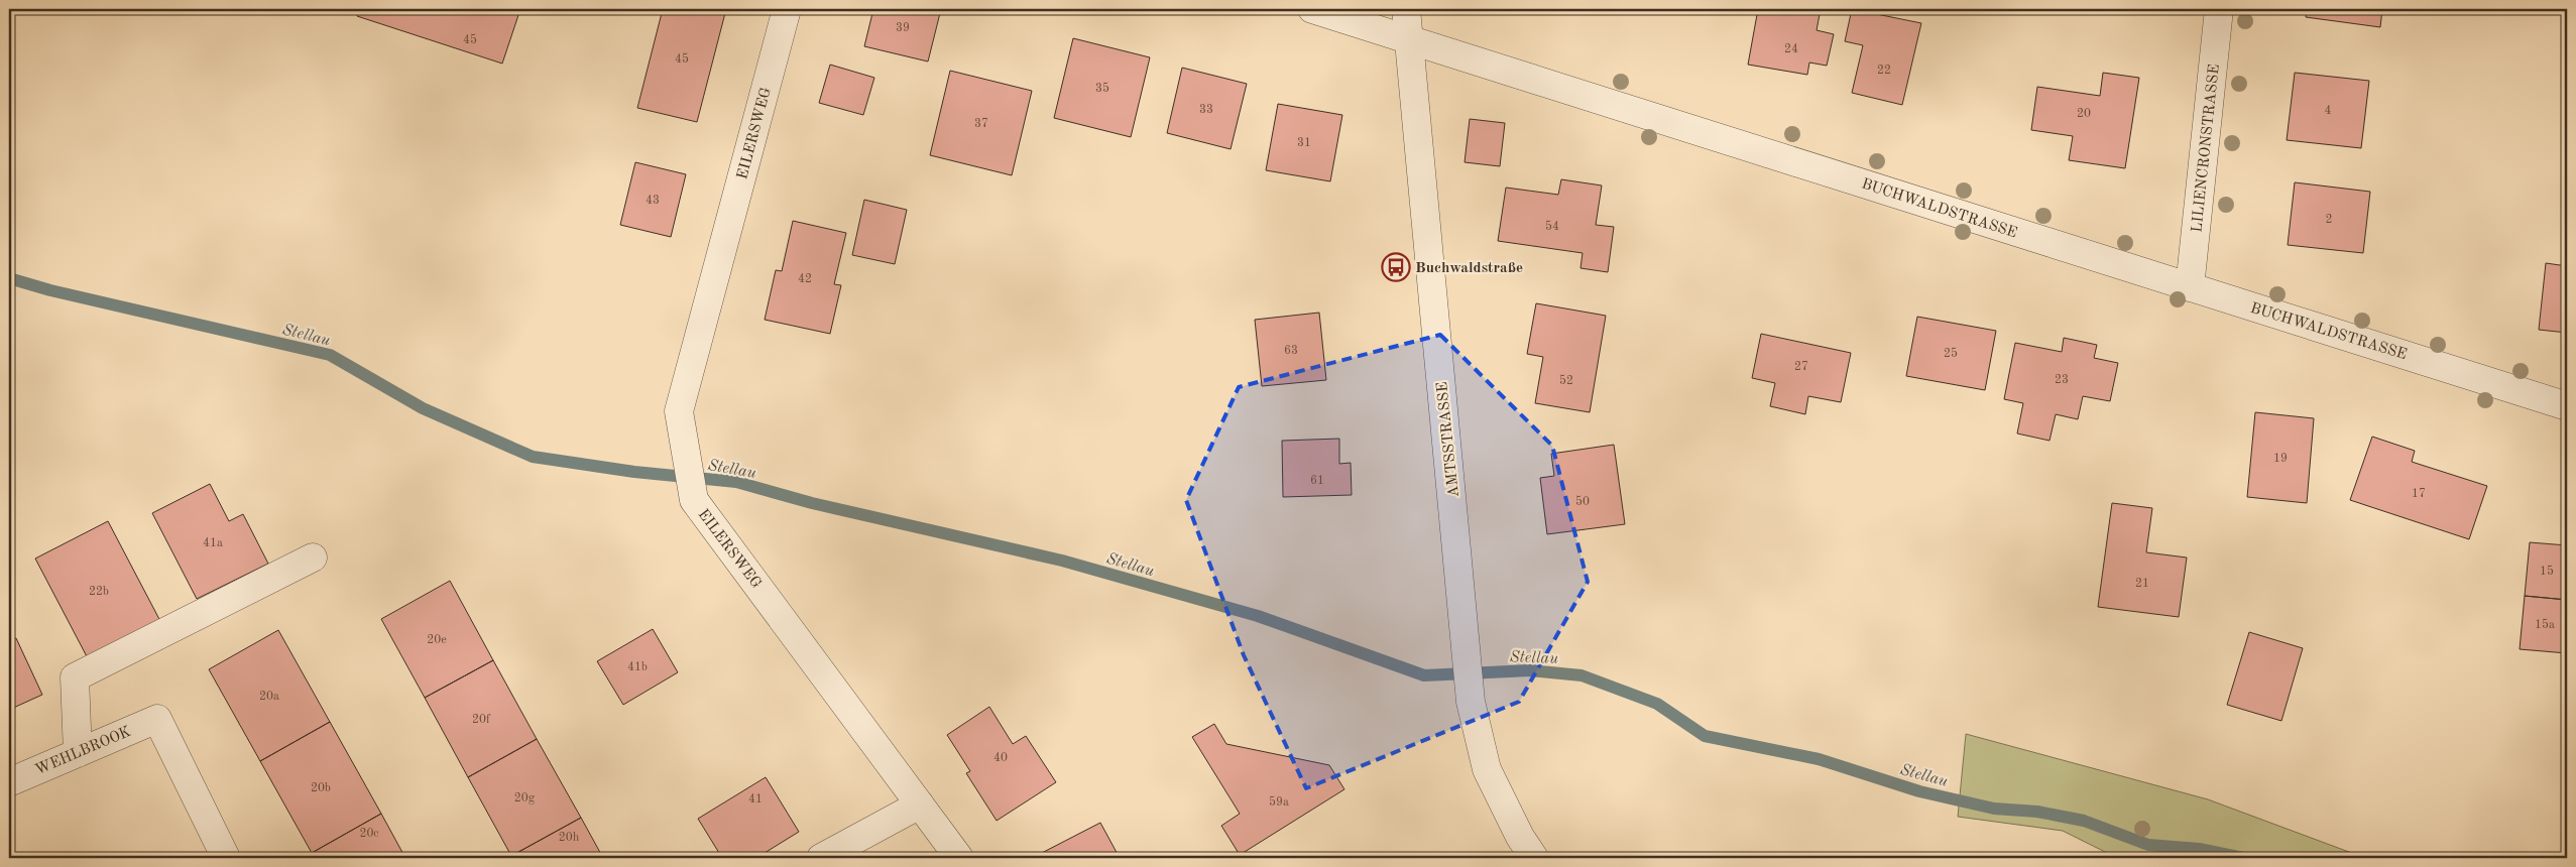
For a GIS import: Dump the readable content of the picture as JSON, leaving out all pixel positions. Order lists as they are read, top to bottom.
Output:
{
  "streets": {
    "street": [
      "EILERSWEG",
      "LILIENCRONSTRASSE",
      "BUCHWALDSTRASSE",
      "AMTSSTRASSE",
      "WEHLBROOK"
    ]
  },
  "crossings": [
    ["LILIENCRONSTRASSE", "BUCHWALDSTRASSE"],
    ["BUCHWALDSTRASSE", "AMTSSTRASSE"]
  ],
  "water": ["Stellau"],
  "places": {
    "bus stop": ["Buchwaldstraße"]
  },
  "house_numbers": [
    "39",
    "45",
    "24",
    "45",
    "22",
    "35",
    "33",
    "4",
    "20",
    "37",
    "31",
    "43",
    "2",
    "54",
    "42",
    "63",
    "25",
    "27",
    "23",
    "52",
    "19",
    "61",
    "17",
    "50",
    "41a",
    "15",
    "21",
    "22b",
    "15a",
    "20e",
    "41b",
    "20a",
    "20f",
    "40",
    "20b",
    "20g",
    "41",
    "59a",
    "20c",
    "20h"
  ]
}
